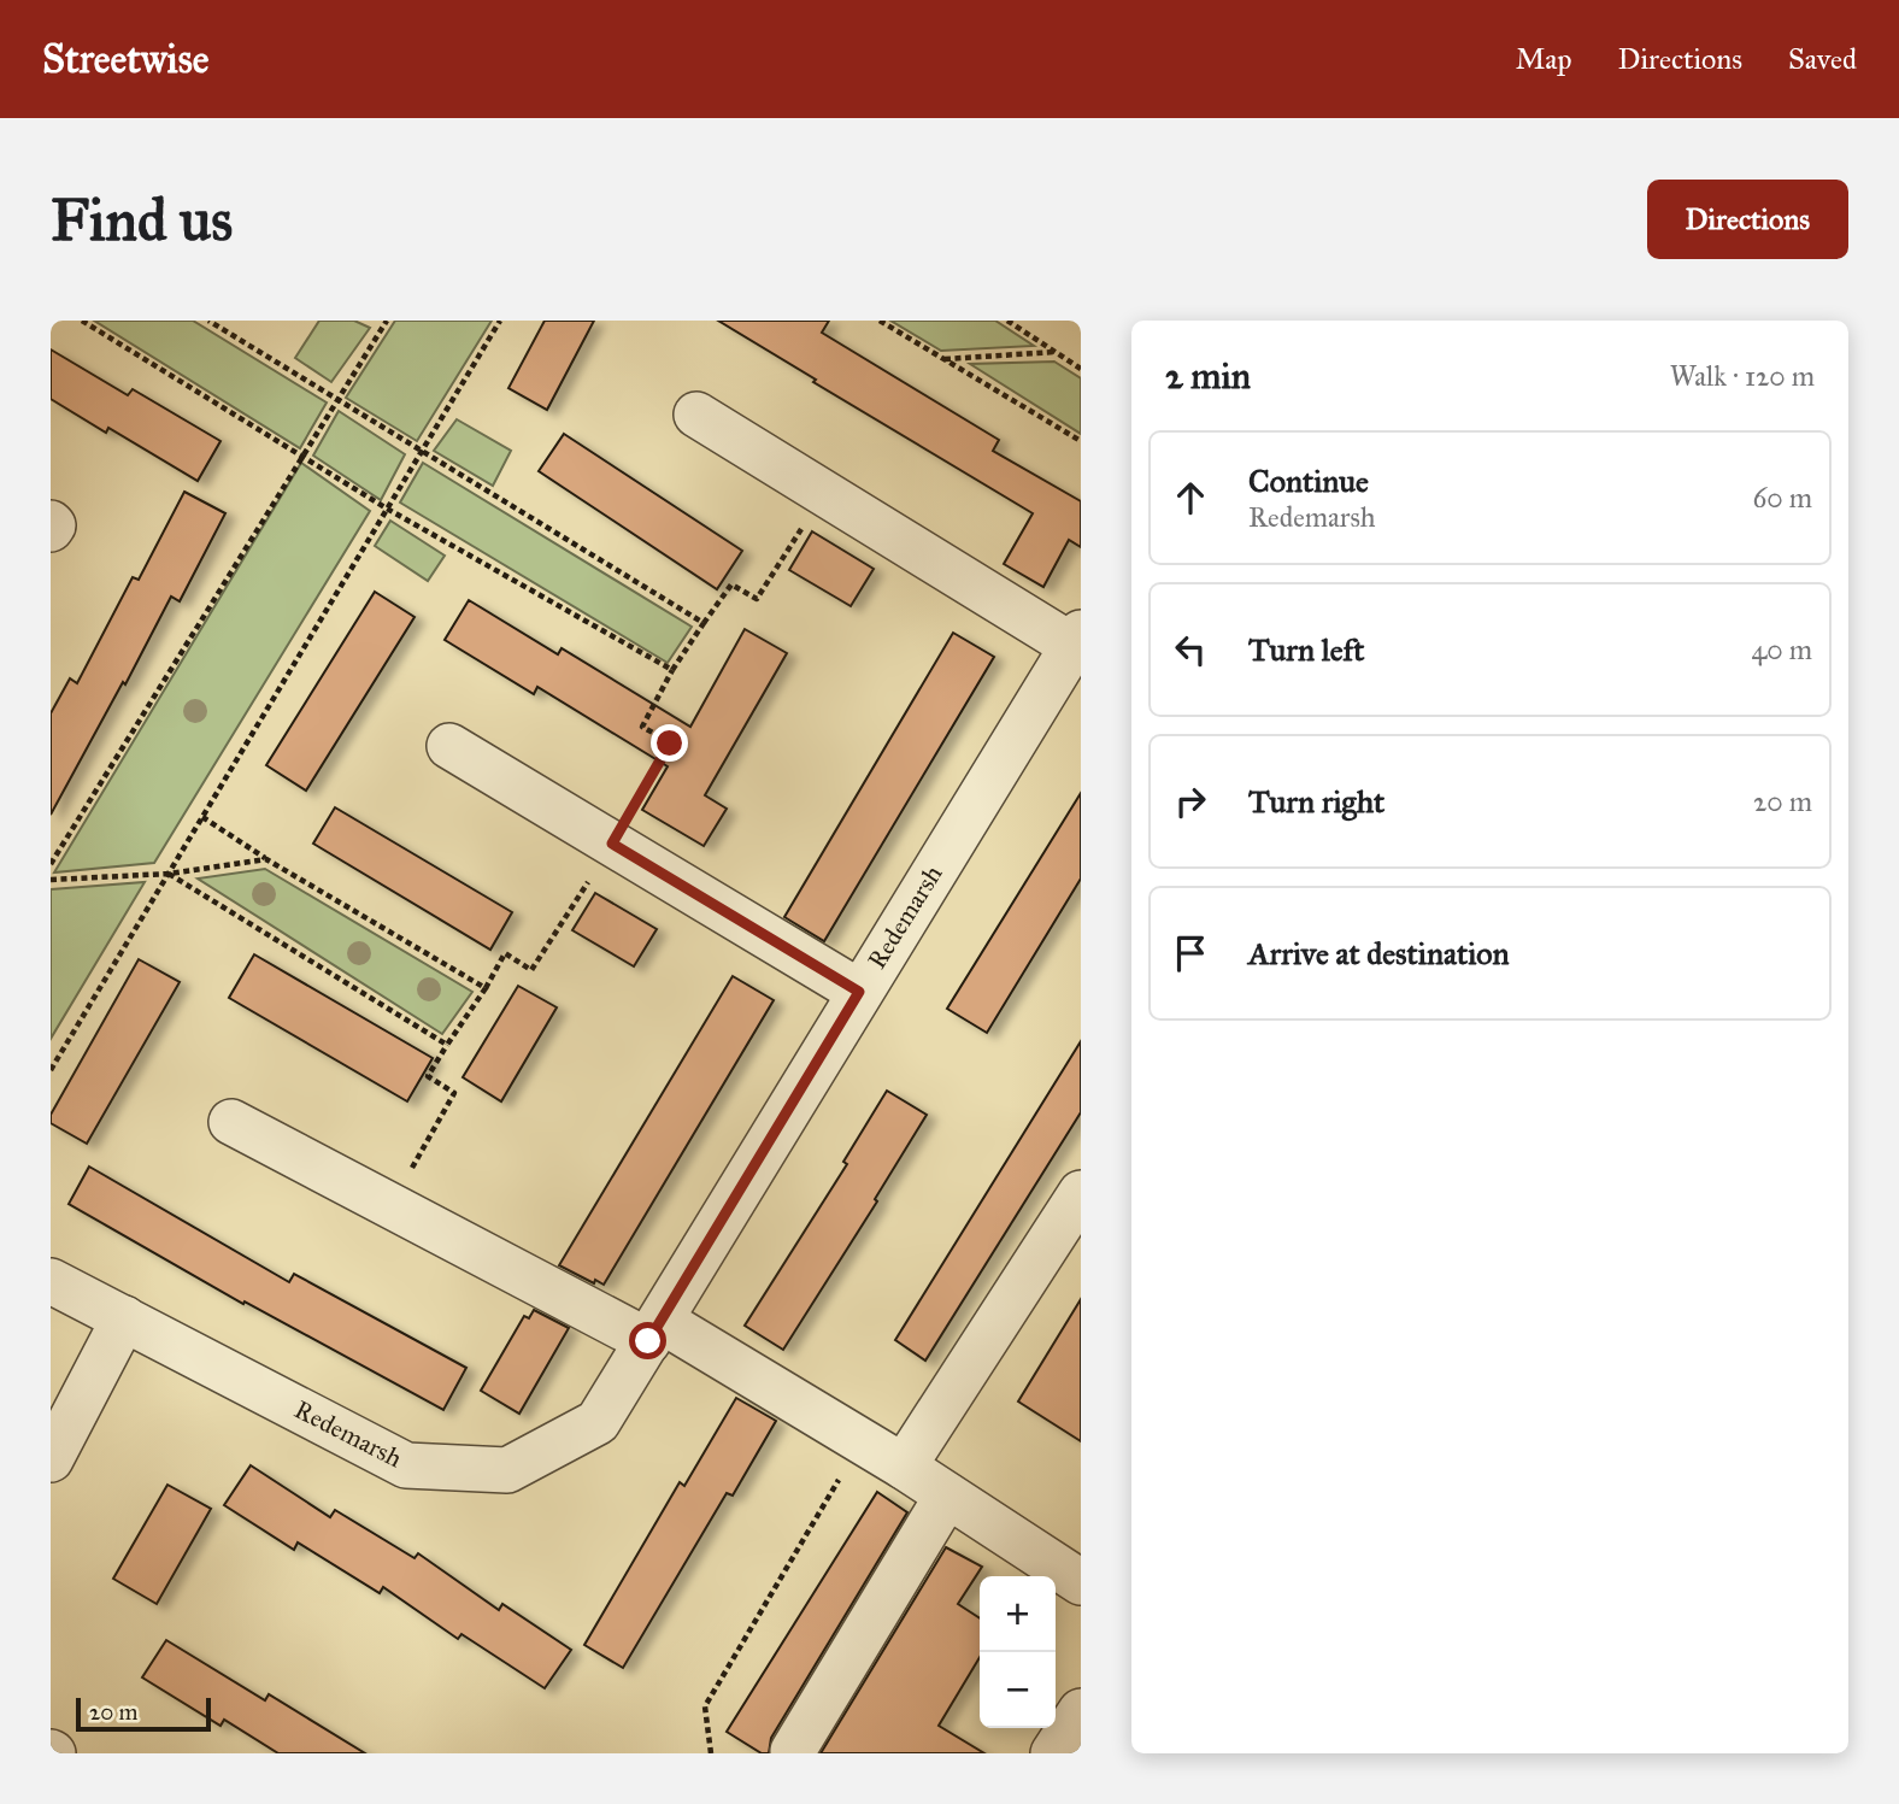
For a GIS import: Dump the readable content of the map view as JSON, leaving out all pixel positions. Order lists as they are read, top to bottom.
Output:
{
  "streets": {
    "street": ["Redemarsh"]
  },
  "scale_bar": "20 m",
  "page": {
    "header": "Streetwise",
    "nav": ["Map", "Directions", "Saved"],
    "buttons": "Directions",
    "title": "Find us",
    "heading": ["2 min", "Walk · 120 m"],
    "list": [
      ["Continue", "Redemarsh", "60 m"],
      ["Turn left", "40 m"],
      ["Turn right", "20 m"],
      "Arrive at destination"
    ],
    "map_buttons": ["+", "−"],
    "scale": "20 m"
  }
}
